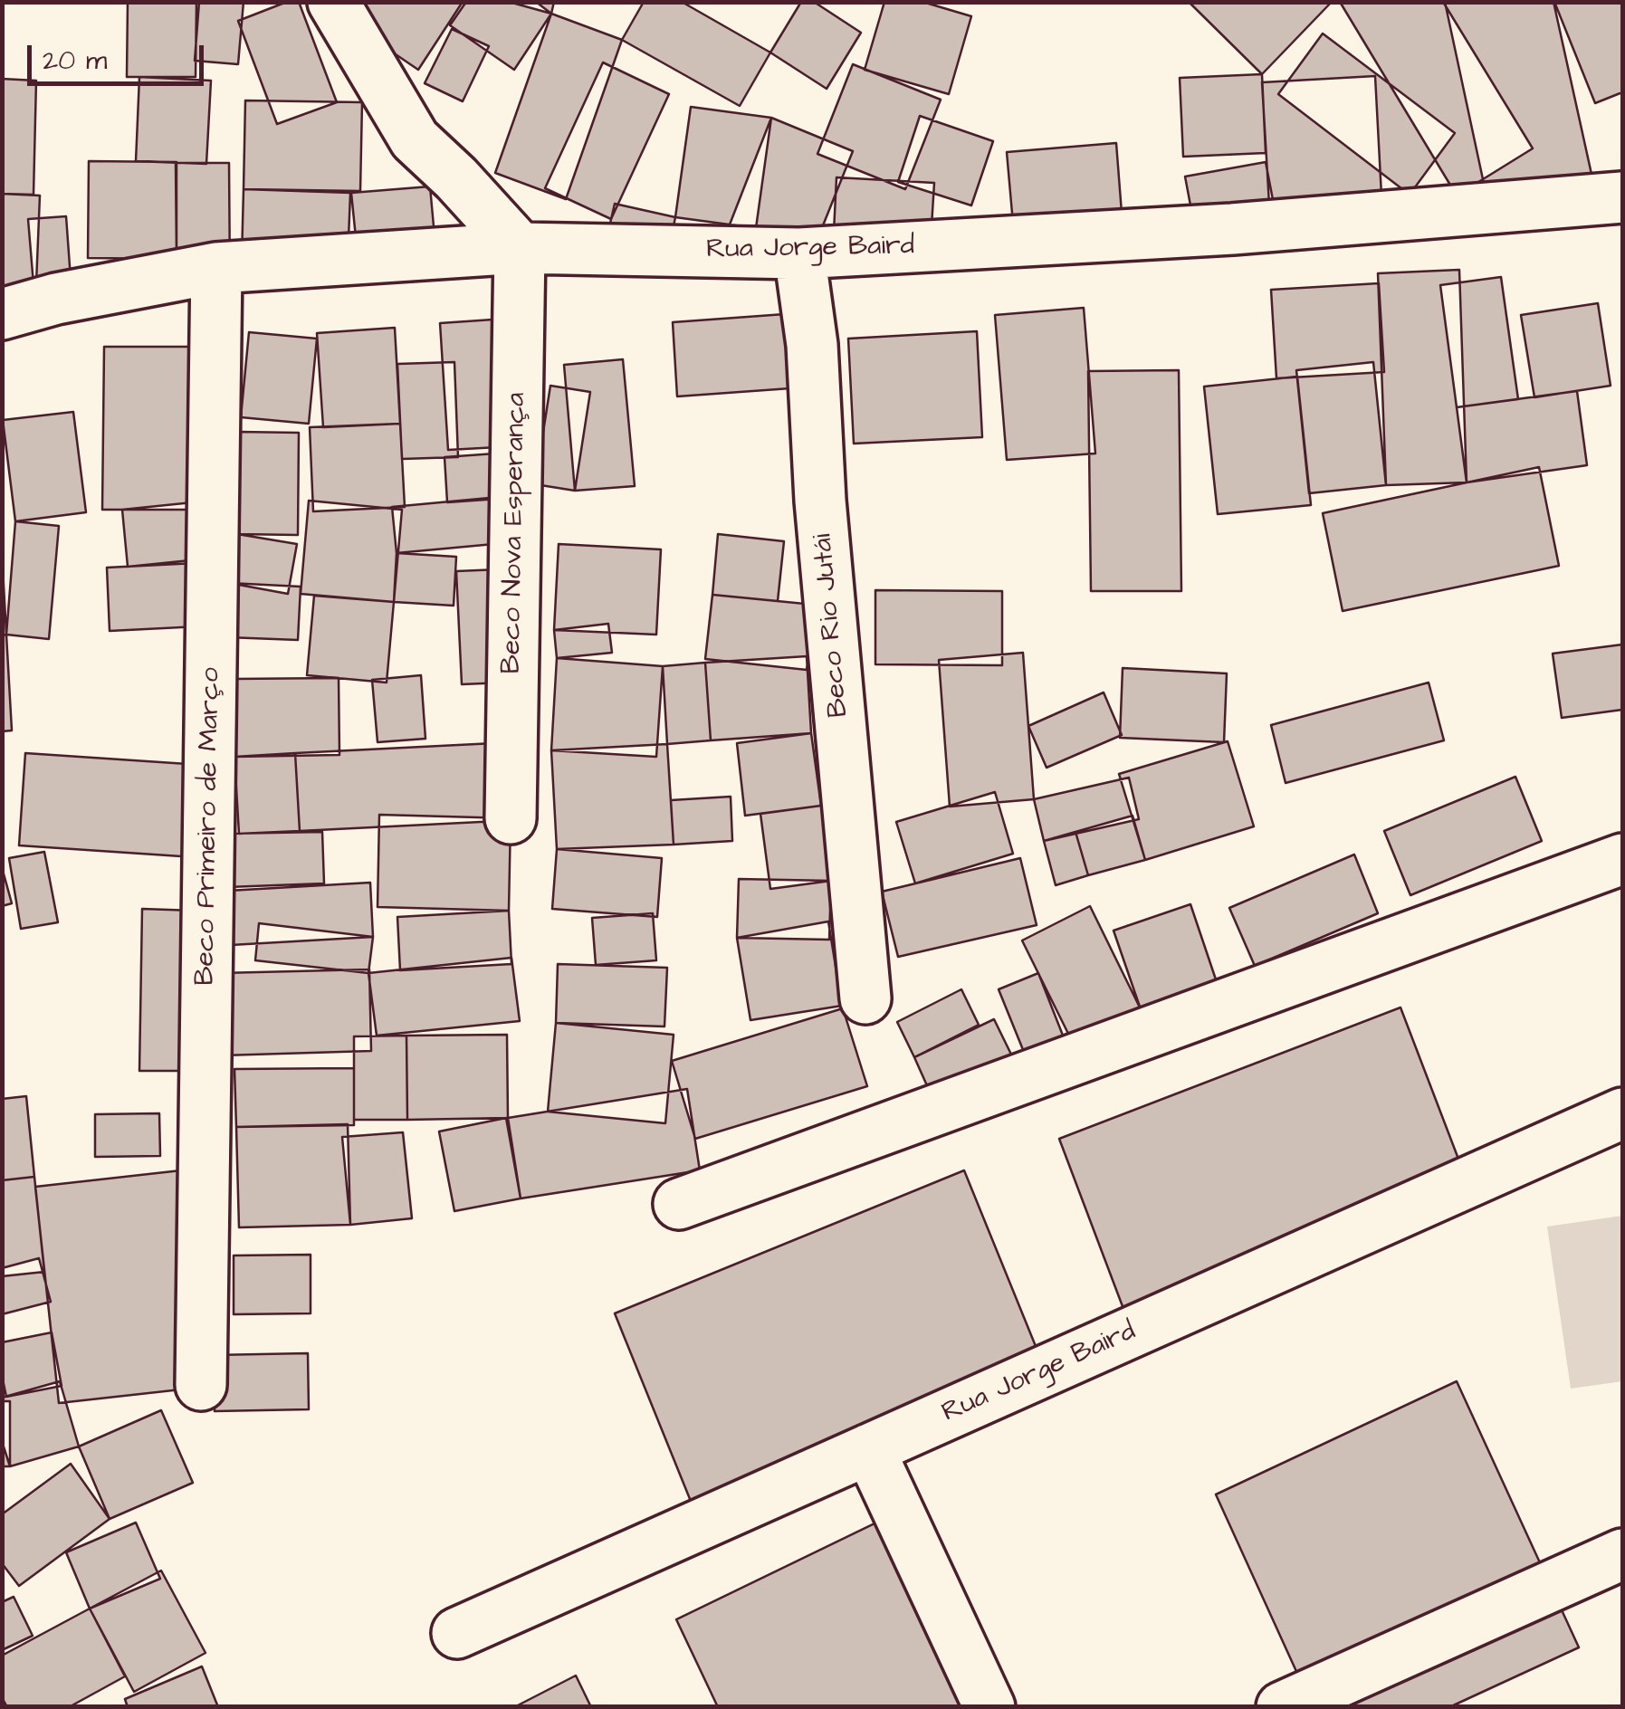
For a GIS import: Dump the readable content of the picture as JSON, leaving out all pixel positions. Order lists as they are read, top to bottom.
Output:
{
  "streets": {
    "street": [
      "Rua Jorge Baird",
      "Beco Nova Esperança",
      "Beco Rio Jutái",
      "Beco Primeiro de Março"
    ]
  },
  "crossings": [
    ["Rua Jorge Baird", "Beco Nova Esperança"],
    ["Rua Jorge Baird", "Beco Rio Jutái"],
    ["Rua Jorge Baird", "Beco Primeiro de Março"]
  ],
  "scale_bar": "20 m"
}
